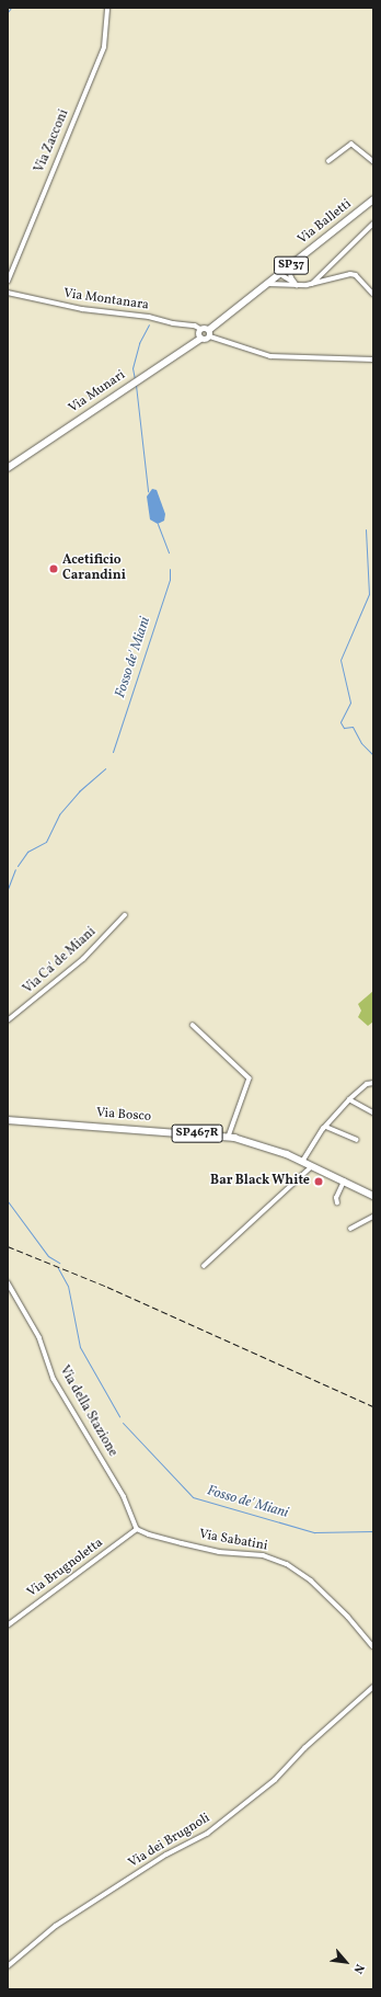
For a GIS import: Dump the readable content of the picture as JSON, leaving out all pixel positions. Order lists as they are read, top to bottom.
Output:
{
  "streets": {
    "main road": [
      "Via Balletti",
      "SP37",
      "Via Munari",
      "Via Bosco",
      "SP467R"
    ],
    "street": [
      "Via Zacconi",
      "Via Montanara",
      "Via Ca' de Miani",
      "Via della Stazione",
      "Via Sabatini",
      "Via Brugnoletta",
      "Via dei Brugnoli"
    ]
  },
  "crossings": [
    ["Via Balletti", "Via Munari"],
    ["Via della Stazione", "Via Sabatini"],
    ["Via della Stazione", "Via Brugnoletta"],
    ["Via Sabatini", "Via Brugnoletta"]
  ],
  "water": ["Fosso de' Miani"],
  "places": ["Acetificio Carandini", "Bar Black White"],
  "north": "bottom right"
}
